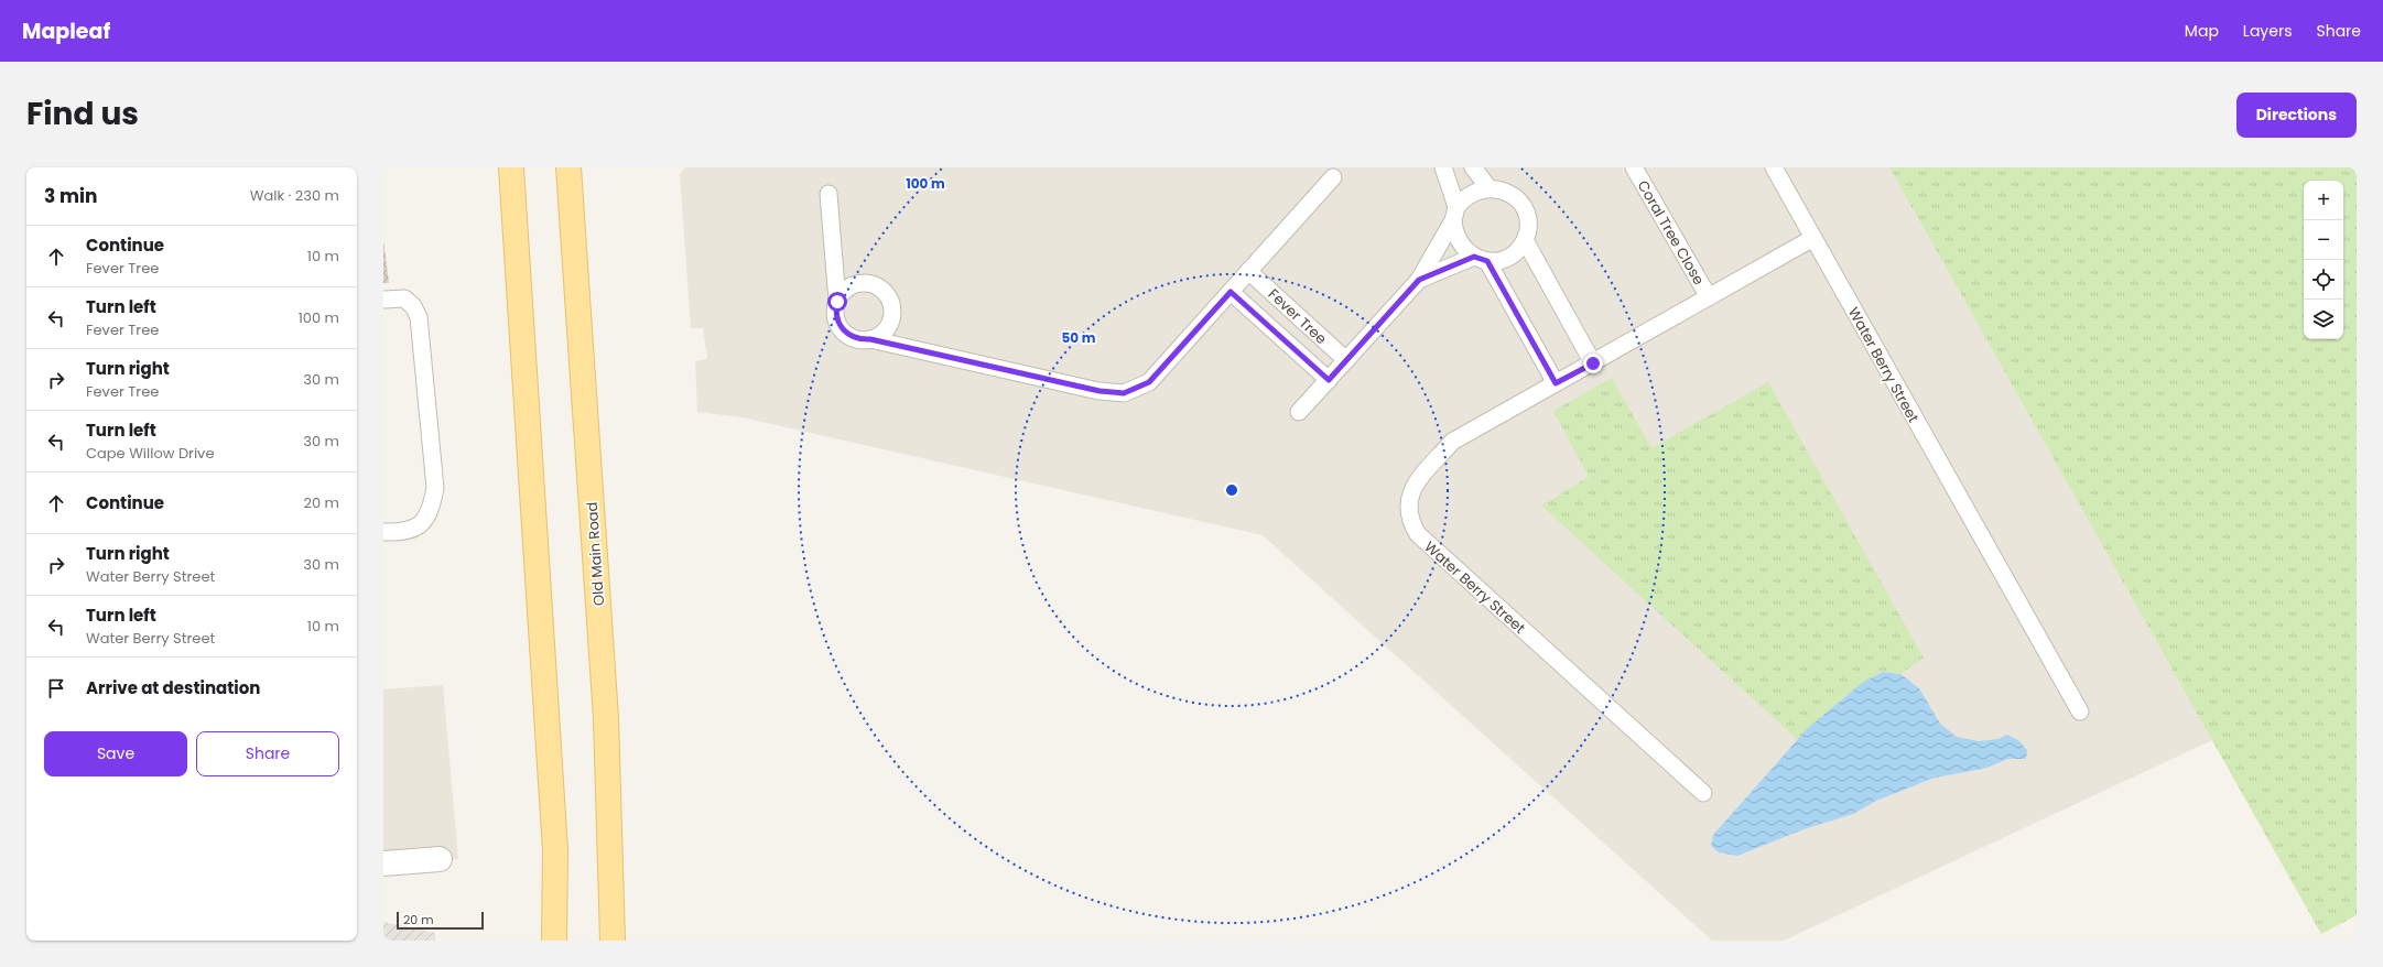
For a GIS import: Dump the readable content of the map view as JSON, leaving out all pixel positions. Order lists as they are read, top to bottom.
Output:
{
  "streets": {
    "main road": ["Old Main Road"],
    "lane": ["Coral Tree Close", "Fever Tree", "Water Berry Street"]
  },
  "crossings": [
    ["Coral Tree Close", "Water Berry Street"]
  ],
  "scale_bar": "20 m",
  "page": {
    "header": "Mapleaf",
    "nav": ["Map", "Layers", "Share"],
    "title": "Find us",
    "buttons": [
      "Directions",
      ["Save", "Share"]
    ],
    "heading": ["3 min", "Walk · 230 m"],
    "map_buttons": ["+", "−"],
    "list": [
      ["Continue", "Fever Tree", "10 m"],
      ["Turn left", "Fever Tree", "100 m"],
      ["Turn right", "Fever Tree", "30 m"],
      ["Turn left", "Cape Willow Drive", "30 m"],
      ["Continue", "20 m"],
      ["Turn right", "Water Berry Street", "30 m"],
      ["Turn left", "Water Berry Street", "10 m"],
      "Arrive at destination"
    ],
    "scale": "20 m"
  },
  "rings": ["100 m", "50 m"]
}
